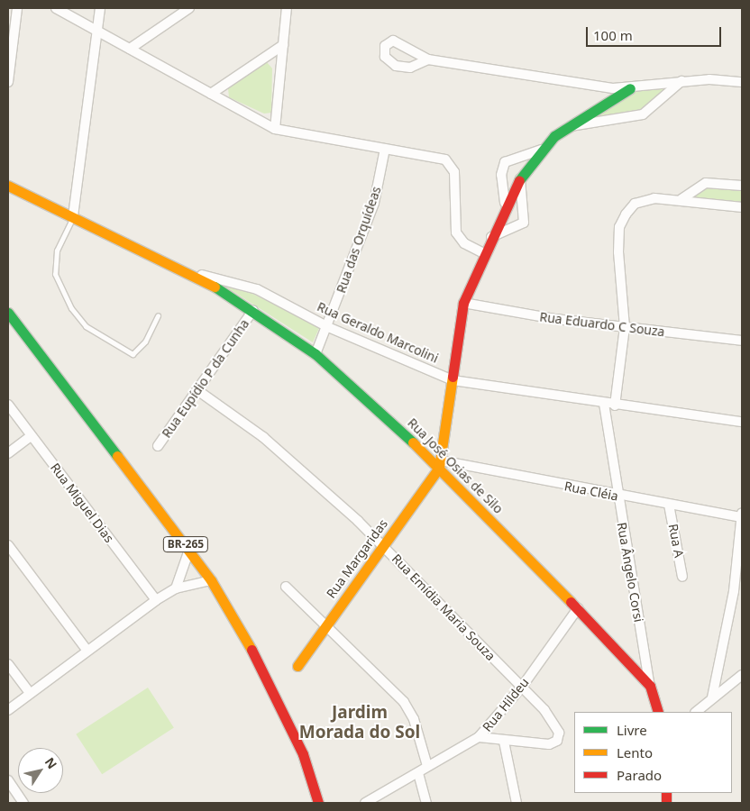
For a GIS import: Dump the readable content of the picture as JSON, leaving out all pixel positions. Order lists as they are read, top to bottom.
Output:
{
  "streets": {
    "main road": [
      "Rua Geraldo Marcolini",
      "Rua José Osias de Silo",
      "BR-265",
      "Rua Margaridas"
    ],
    "street": [
      "Rua das Orquídeas",
      "Rua Eduardo C Souza",
      "Rua Eupídio P da Cunha",
      "Rua Cléia",
      "Rua Miguel Dias",
      "Rua A",
      "Rua Ângelo Corsi",
      "Rua Emídia Maria Souza",
      "Rua Hildeu"
    ]
  },
  "crossings": [
    ["Rua das Orquídeas", "Rua Geraldo Marcolini"],
    ["Rua das Orquídeas", "Rua José Osias de Silo"],
    ["Rua Geraldo Marcolini", "Rua José Osias de Silo"],
    ["Rua Geraldo Marcolini", "Rua Ângelo Corsi"],
    ["Rua Eupídio P da Cunha", "Rua José Osias de Silo"],
    ["Rua Eupídio P da Cunha", "Rua Emídia Maria Souza"],
    ["Rua José Osias de Silo", "Rua Cléia"],
    ["Rua José Osias de Silo", "Rua Margaridas"],
    ["Rua José Osias de Silo", "Rua Ângelo Corsi"],
    ["Rua José Osias de Silo", "Rua Hildeu"],
    ["Rua Cléia", "Rua A"],
    ["Rua Cléia", "Rua Margaridas"],
    ["Rua Cléia", "Rua Ângelo Corsi"],
    ["Rua Margaridas", "Rua Emídia Maria Souza"],
    ["Rua Emídia Maria Souza", "Rua Hildeu"]
  ],
  "districts": ["Jardim Morada do Sol"],
  "legend": ["Livre", "Lento", "Parado"],
  "scale_bar": "100 m",
  "north": "top right"
}
